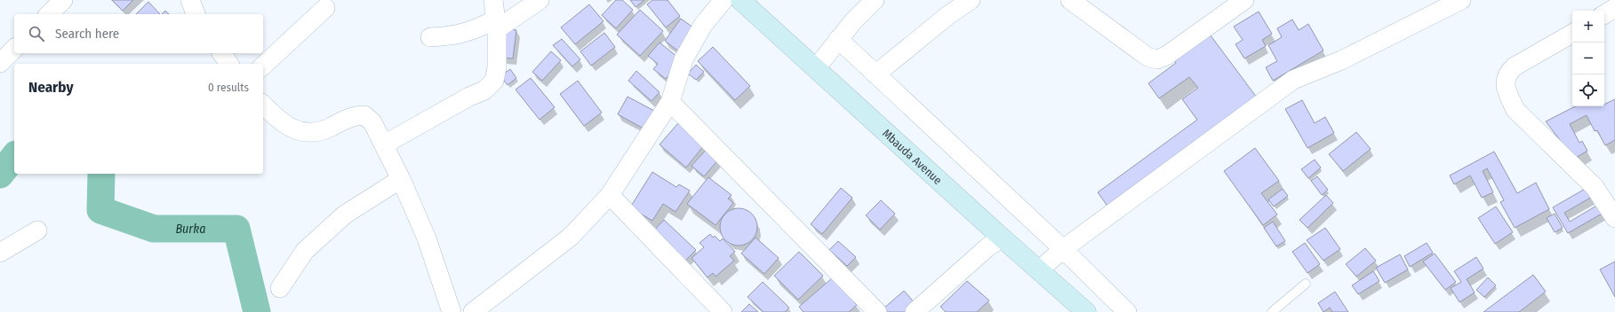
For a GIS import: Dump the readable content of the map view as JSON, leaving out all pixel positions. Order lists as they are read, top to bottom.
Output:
{
  "streets": {
    "street": ["Mbauda Avenue"]
  },
  "water": ["Burka"],
  "page": {
    "map_buttons": ["+", "−"],
    "search": "Search here",
    "heading": ["Nearby", "0 results"]
  }
}
